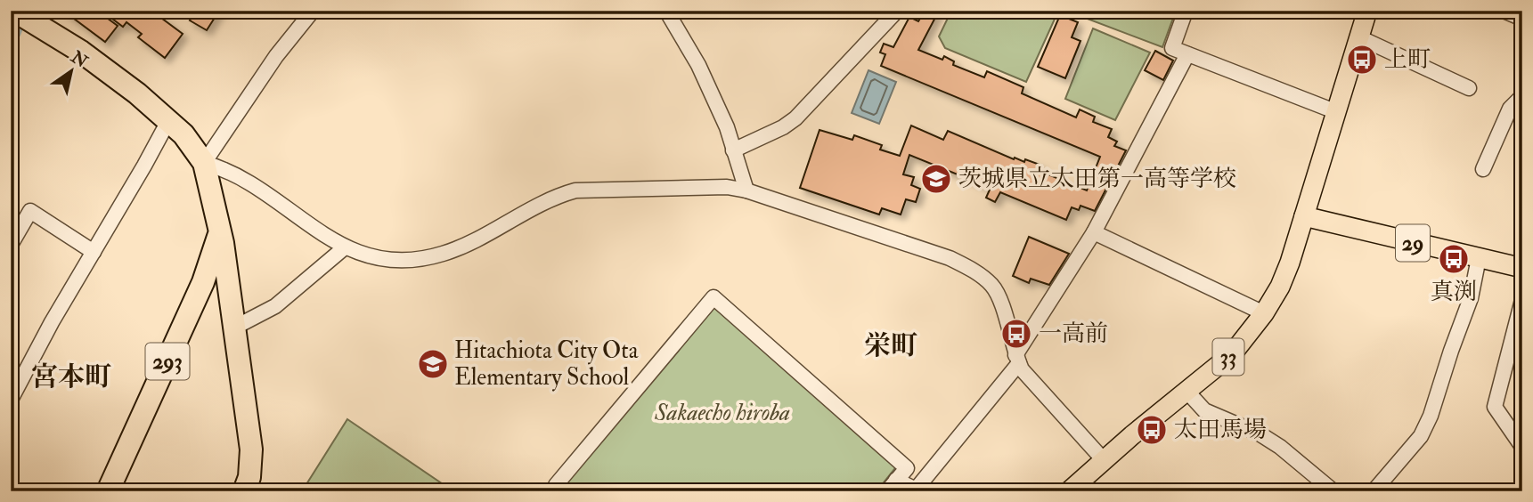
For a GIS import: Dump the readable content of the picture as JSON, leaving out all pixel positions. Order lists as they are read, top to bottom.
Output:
{
  "streets": {
    "highway": ["293"],
    "main road": ["29", "33"]
  },
  "crossings": [
    ["29", "33"]
  ],
  "districts": ["栄町", "宮本町"],
  "parks": ["Sakaecho hiroba"],
  "places": {
    "bus stop": [
      "上町",
      "真渕",
      "一高前",
      "太田馬場"
    ],
    "school or university": ["茨城県立太田第一高等学校", "Hitachiota City Ota Elementary School"]
  },
  "north": "top right"
}
